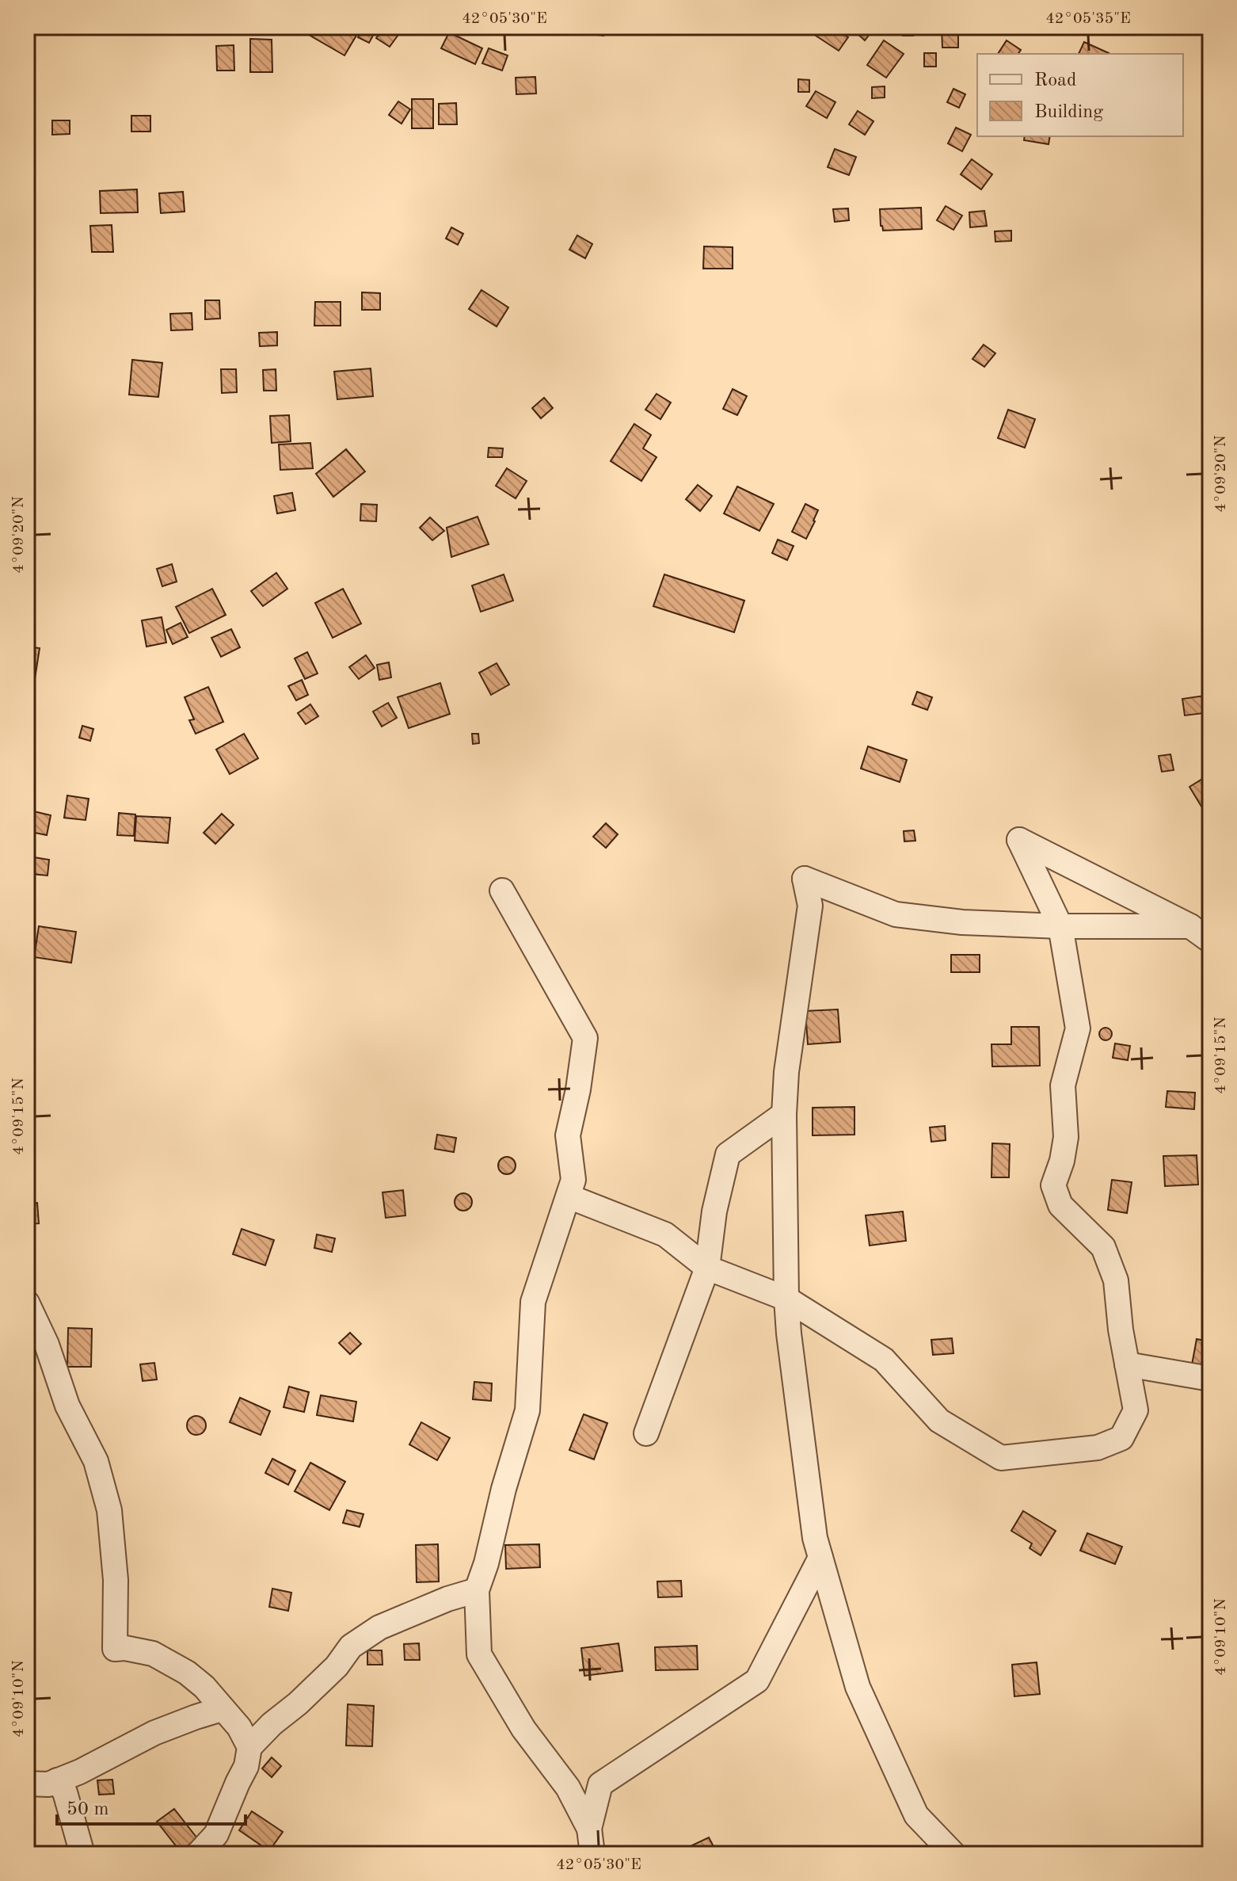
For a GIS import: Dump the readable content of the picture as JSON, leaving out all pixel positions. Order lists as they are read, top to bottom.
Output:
{
  "legend": ["Road", "Building"],
  "scale_bar": "50 m",
  "coordinates": [
    "42°05'30\"E",
    "42°05'35\"E",
    "4°09'20\"N",
    "4°09'15\"N",
    "4°09'10\"N"
  ]
}
